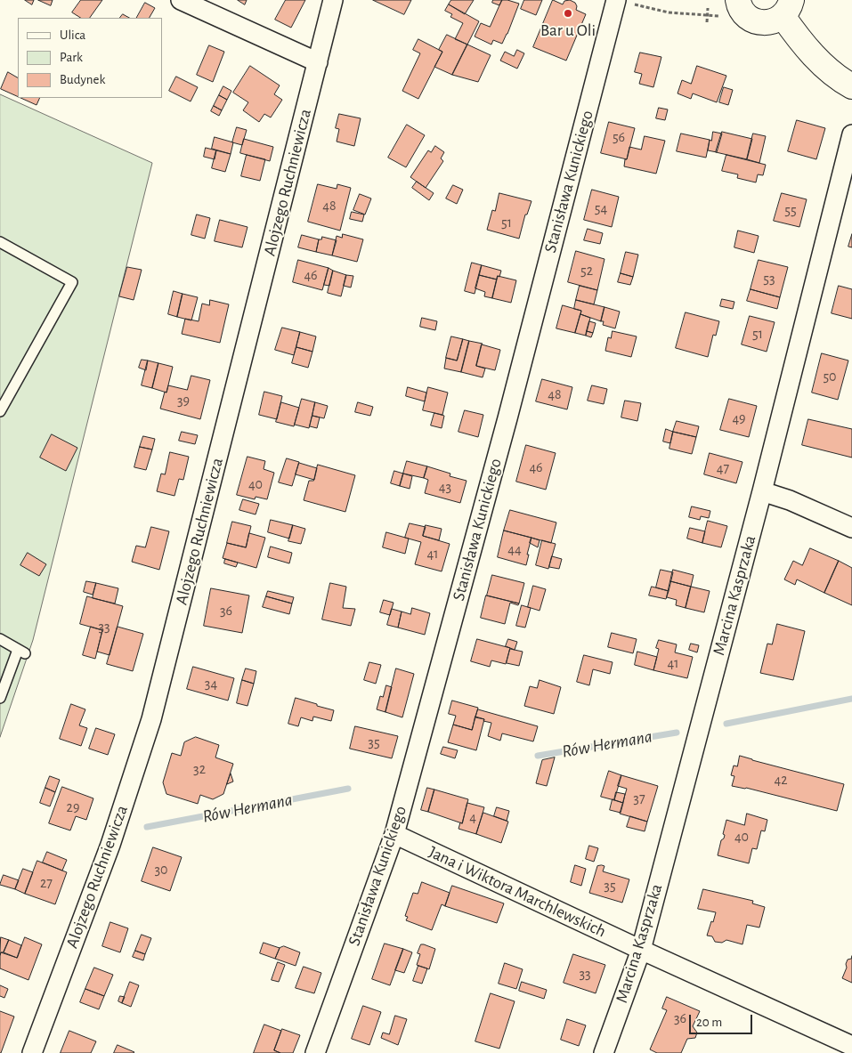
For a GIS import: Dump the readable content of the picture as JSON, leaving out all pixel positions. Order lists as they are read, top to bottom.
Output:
{
  "streets": {
    "street": [
      "Stanisława Kunickiego",
      "Alojzego Ruchniewicza",
      "Marcina Kasprzaka",
      "Jana i Wiktora Marchlewskich"
    ]
  },
  "crossings": [
    ["Stanisława Kunickiego", "Jana i Wiktora Marchlewskich"],
    ["Marcina Kasprzaka", "Jana i Wiktora Marchlewskich"]
  ],
  "water": ["Rów Hermana"],
  "places": ["Bar u Oli"],
  "house_numbers": [
    "56",
    "48",
    "54",
    "55",
    "51",
    "52",
    "46",
    "53",
    "51",
    "50",
    "48",
    "39",
    "49",
    "46",
    "47",
    "40",
    "43",
    "44",
    "41",
    "36",
    "33",
    "41",
    "34",
    "35",
    "32",
    "42",
    "37",
    "29",
    "4",
    "40",
    "30",
    "27",
    "35",
    "33",
    "36"
  ],
  "legend": ["Ulica", "Park", "Budynek"],
  "scale_bar": "20 m"
}
